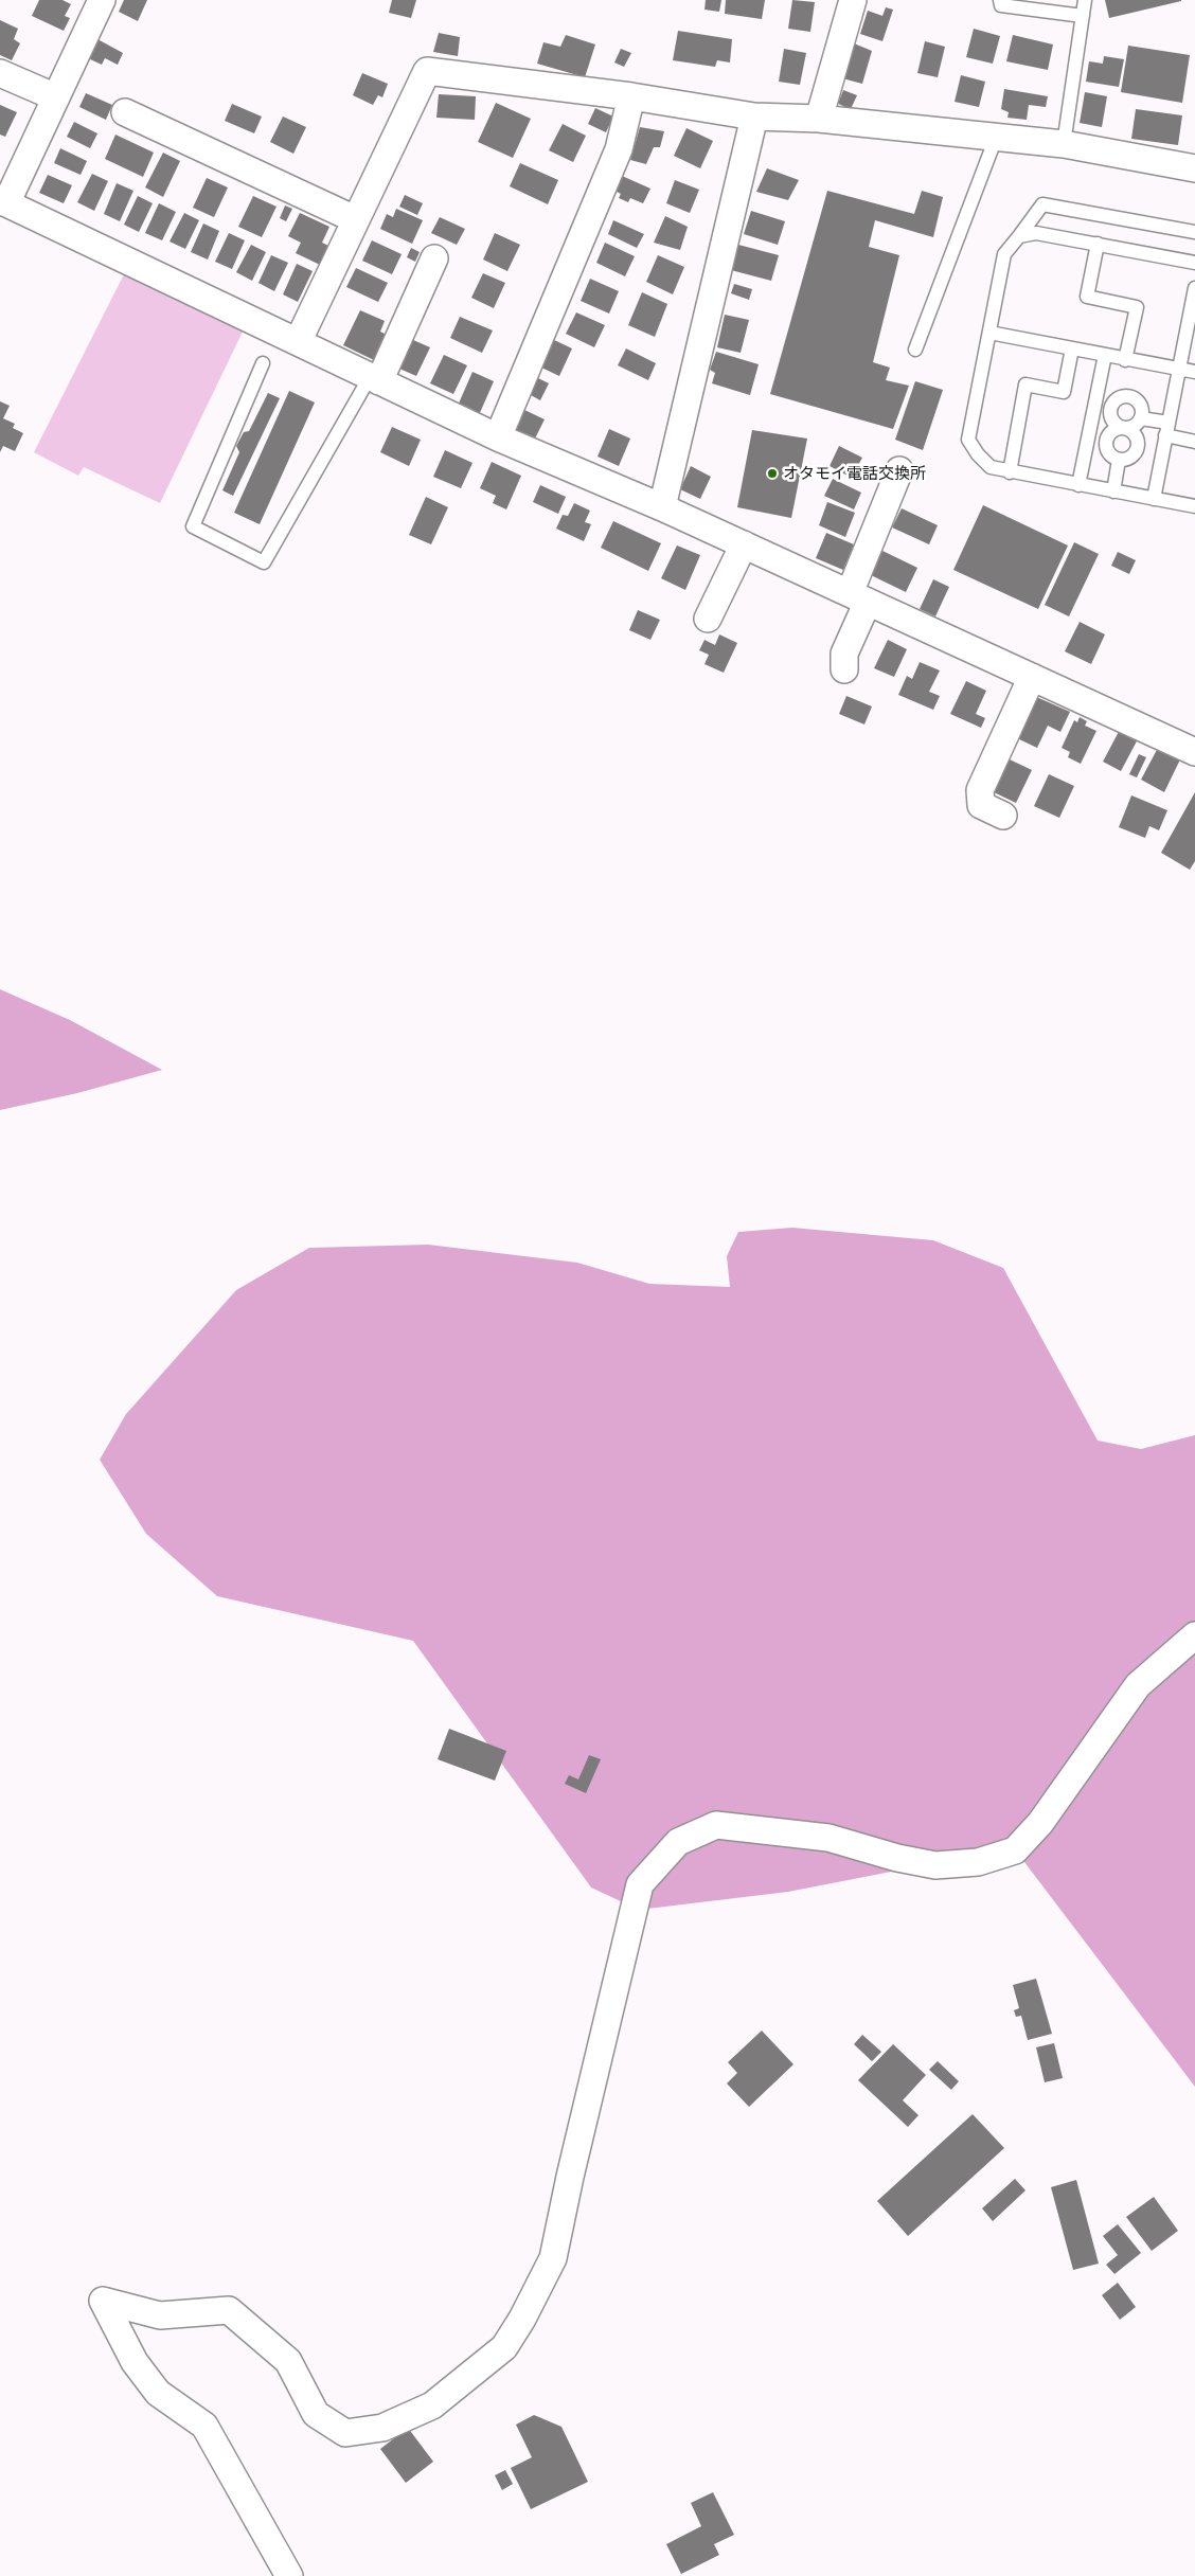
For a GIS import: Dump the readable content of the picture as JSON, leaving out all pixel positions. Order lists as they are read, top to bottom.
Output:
{
  "places": ["オタモイ電話交換所"]
}
